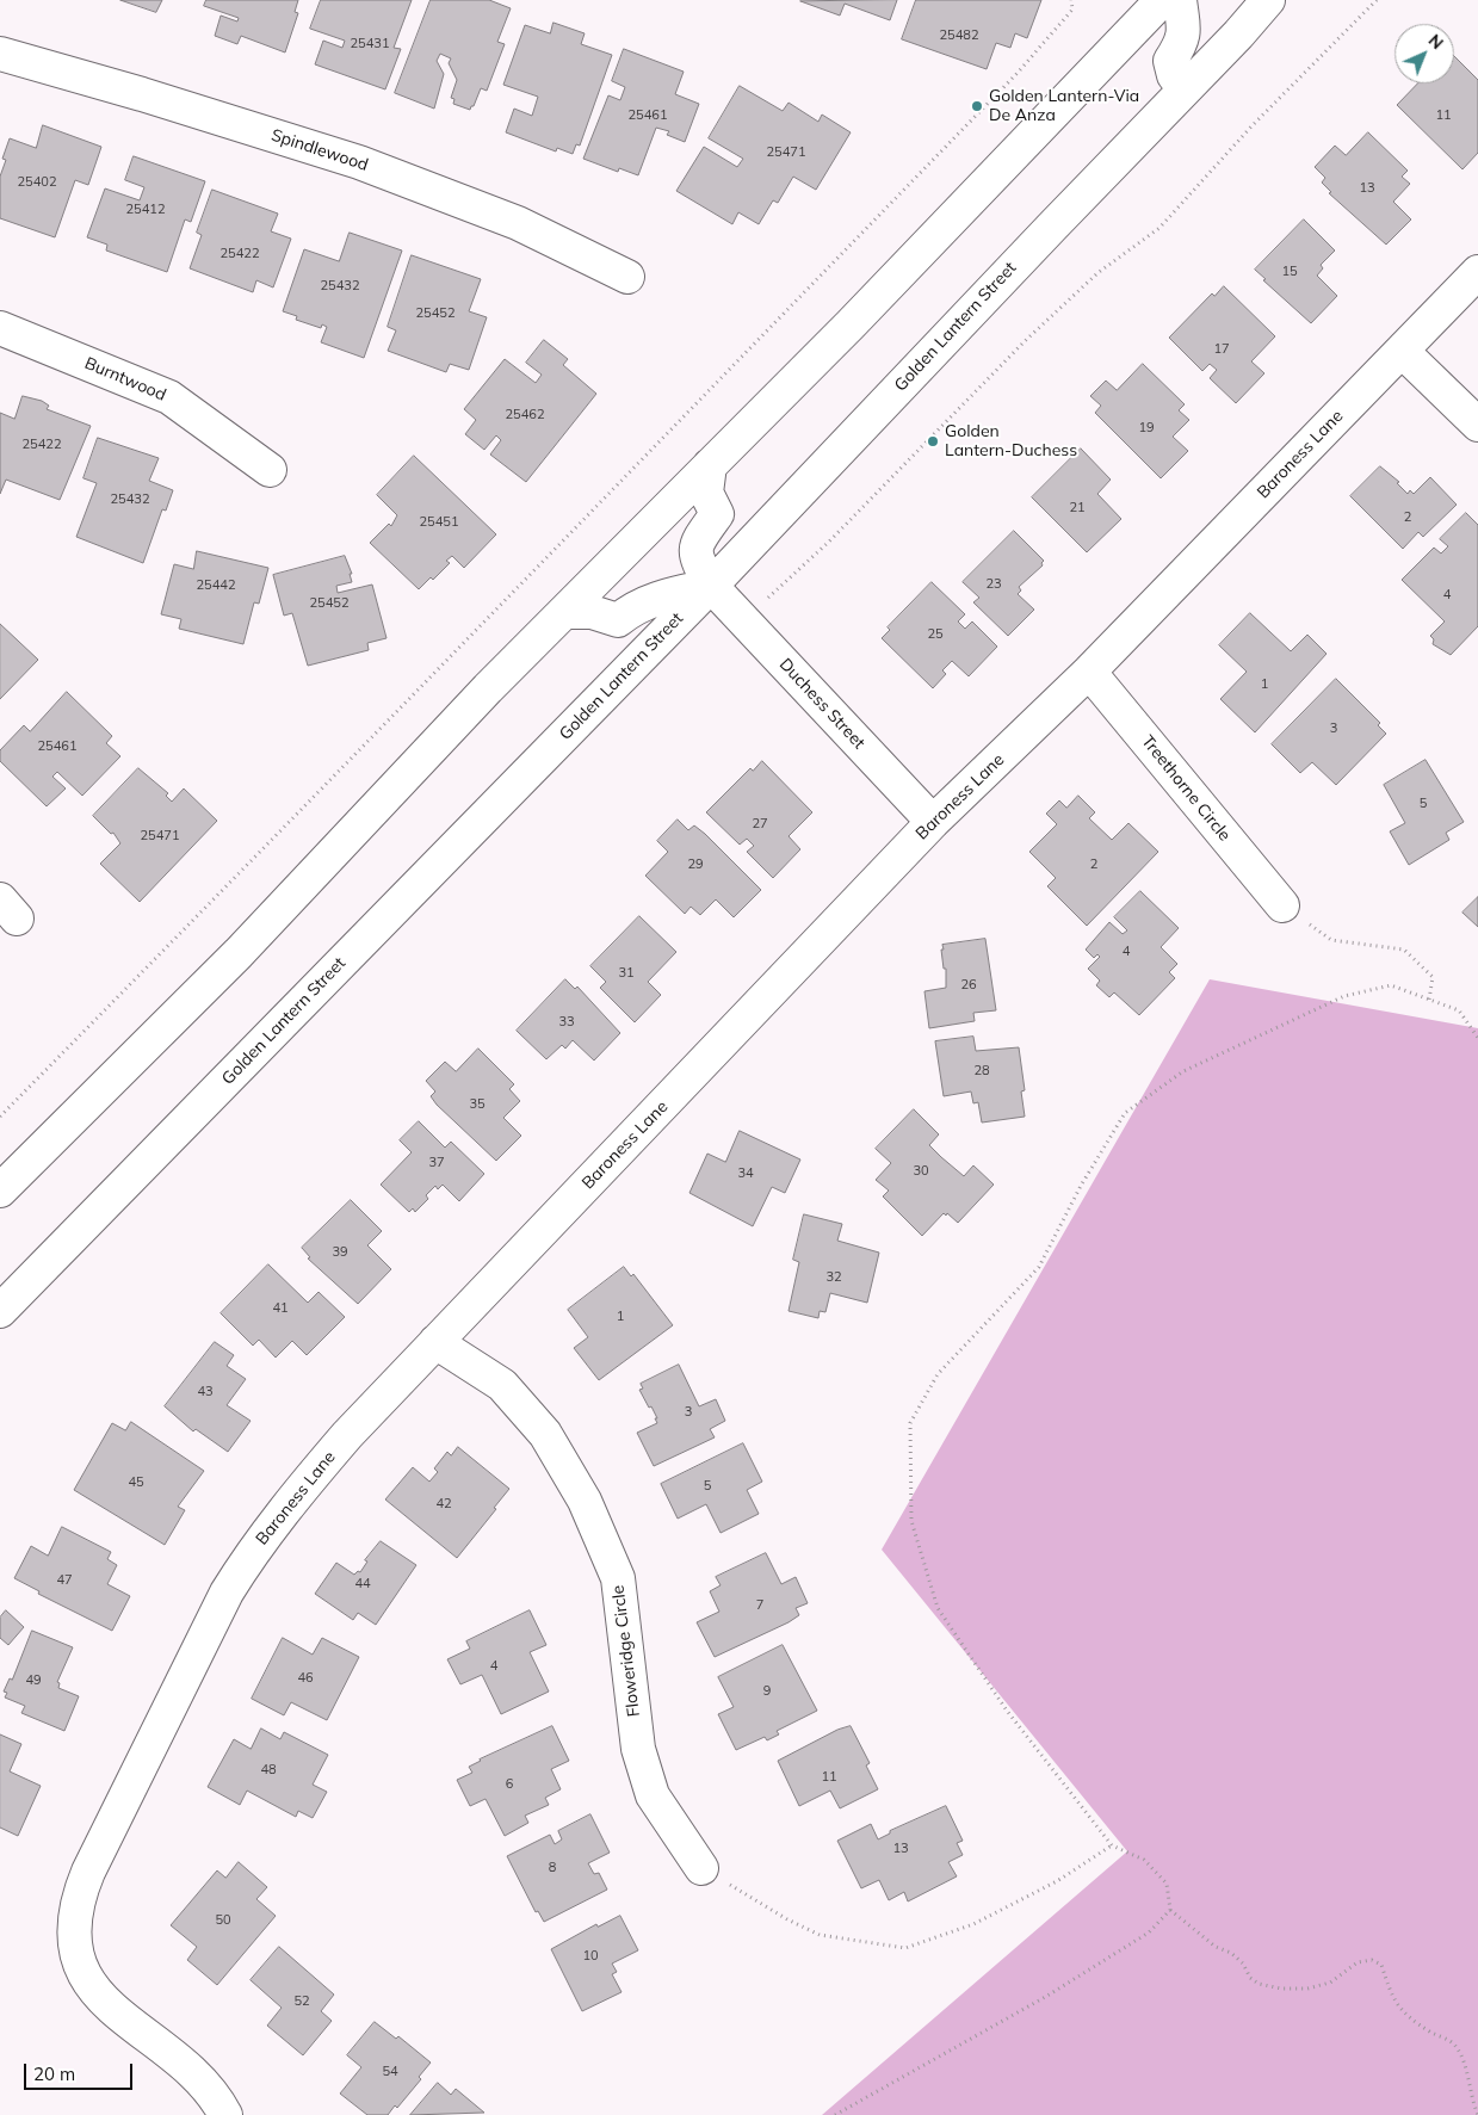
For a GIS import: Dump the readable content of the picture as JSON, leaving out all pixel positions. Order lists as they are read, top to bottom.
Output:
{
  "streets": {
    "street": [
      "Spindlewood",
      "Golden Lantern Street",
      "Burntwood",
      "Baroness Lane",
      "Duchess Street",
      "Treethorne Circle",
      "Floweridge Circle"
    ]
  },
  "crossings": [
    ["Golden Lantern Street", "Duchess Street"],
    ["Baroness Lane", "Duchess Street"],
    ["Baroness Lane", "Treethorne Circle"],
    ["Baroness Lane", "Floweridge Circle"]
  ],
  "places": ["Golden Lantern-Via De Anza", "Golden Lantern-Duchess"],
  "house_numbers": [
    "25482",
    "25431",
    "25461",
    "11",
    "25471",
    "25402",
    "13",
    "25412",
    "25422",
    "15",
    "25432",
    "25452",
    "17",
    "25462",
    "19",
    "25422",
    "25432",
    "21",
    "2",
    "25451",
    "23",
    "25442",
    "4",
    "25452",
    "25",
    "1",
    "3",
    "25461",
    "5",
    "27",
    "25471",
    "29",
    "2",
    "4",
    "31",
    "26",
    "33",
    "28",
    "35",
    "37",
    "30",
    "34",
    "39",
    "32",
    "41",
    "1",
    "43",
    "3",
    "45",
    "5",
    "42",
    "47",
    "44",
    "7",
    "4",
    "46",
    "49",
    "9",
    "48",
    "11",
    "6",
    "13",
    "8",
    "50",
    "10",
    "52",
    "54"
  ],
  "scale_bar": "20 m",
  "north": "top right"
}
